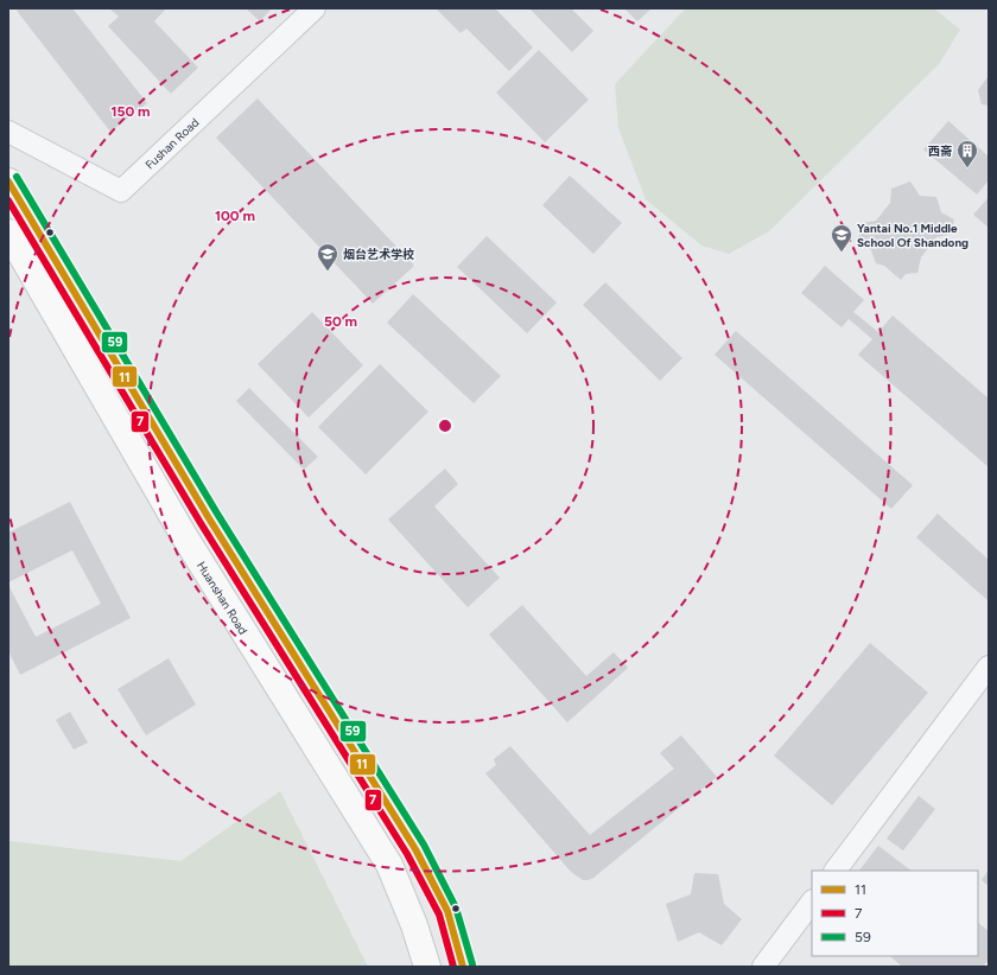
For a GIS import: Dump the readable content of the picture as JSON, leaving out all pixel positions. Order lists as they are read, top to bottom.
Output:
{
  "streets": {
    "main road": ["Huanshan Road"],
    "street": ["Fushan Road"]
  },
  "places": {
    "building": ["西斋"],
    "school or university": ["Yantai No.1 Middle School Of Shandong", "烟台艺术学校"]
  },
  "lines": ["transit line 59", "transit line 11", "transit line 7"],
  "legend": ["11", "7", "59"],
  "rings": ["150 m", "100 m", "50 m"]
}
